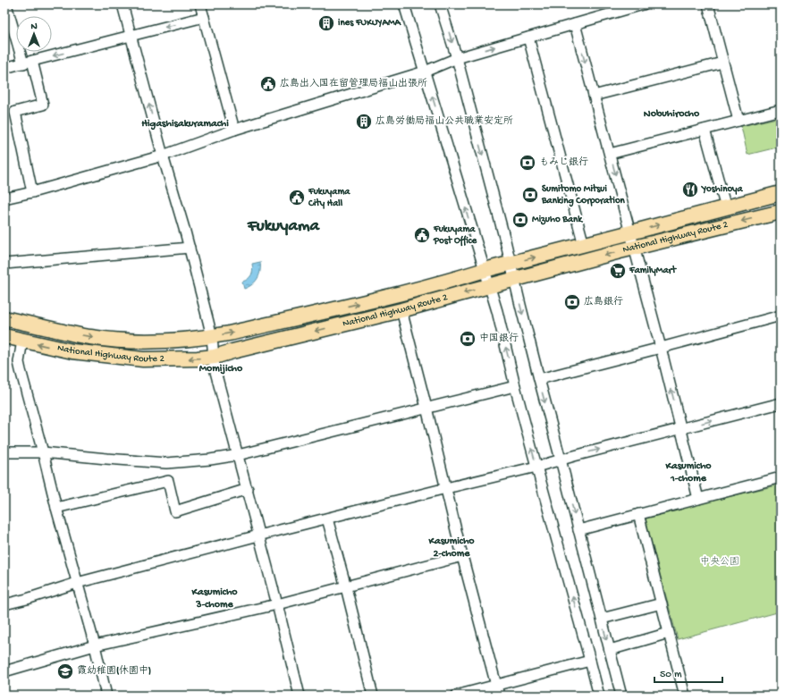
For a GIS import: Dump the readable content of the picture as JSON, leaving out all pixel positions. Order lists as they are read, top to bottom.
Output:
{
  "streets": {
    "highway": ["National Highway Route 2"]
  },
  "districts": [
    "Nobuhirocho",
    "Higashisakuramachi",
    "Fukuyama",
    "Momijicho",
    "Kasumicho 1-chome",
    "Kasumicho 2-chome",
    "Kasumicho 3-chome"
  ],
  "parks": ["中央公園"],
  "places": {
    "building": ["ines FUKUYAMA", "広島労働局福山公共職業安定所"],
    "public building": ["広島出入国在留管理局福山出張所", "Fukuyama City Hall", "Fukuyama Post Office"],
    "bank": [
      "もみじ銀行",
      "Sumitomo Mitsui Banking Corporation",
      "Mizuho Bank",
      "広島銀行",
      "中国銀行"
    ],
    "restaurant": ["Yoshinoya"],
    "supermarket": ["FamilyMart"],
    "school or university": ["霞幼稚園(休園中)"]
  },
  "scale_bar": "50 m",
  "north": "top"
}
